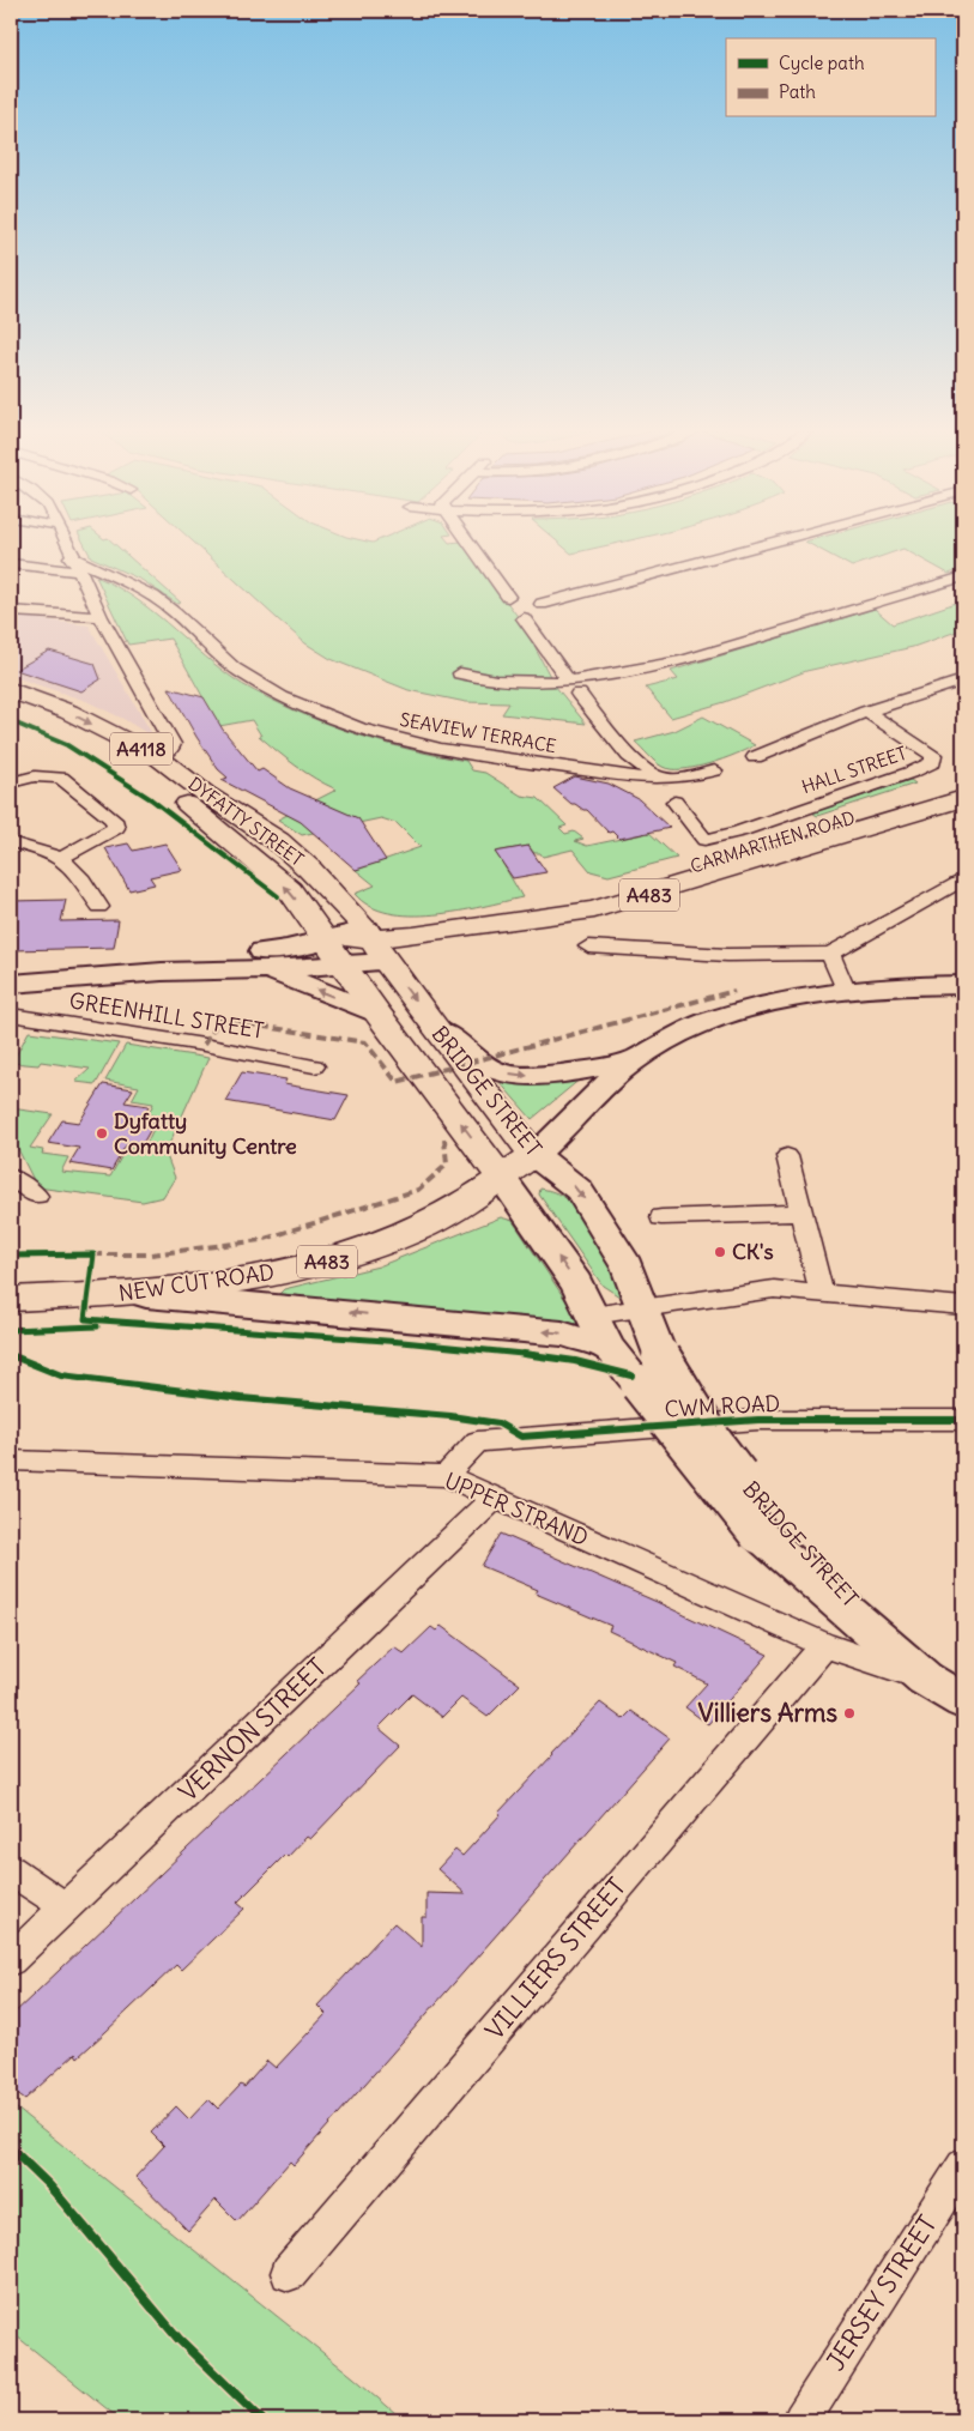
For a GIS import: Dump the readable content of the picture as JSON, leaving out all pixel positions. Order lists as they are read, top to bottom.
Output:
{
  "streets": {
    "main road": [
      "A4118",
      "DYFATTY STREET",
      "CARMARTHEN ROAD",
      "A483",
      "BRIDGE STREET",
      "NEW CUT ROAD"
    ],
    "street": [
      "SEAVIEW TERRACE",
      "HALL STREET",
      "GREENHILL STREET",
      "CWM ROAD",
      "UPPER STRAND",
      "VERNON STREET",
      "VILLIERS STREET",
      "JERSEY STREET"
    ]
  },
  "crossings": [
    ["DYFATTY STREET", "CARMARTHEN ROAD"],
    ["DYFATTY STREET", "A483"],
    ["DYFATTY STREET", "BRIDGE STREET"],
    ["CARMARTHEN ROAD", "A483"],
    ["CARMARTHEN ROAD", "BRIDGE STREET"],
    ["A483", "BRIDGE STREET"],
    ["BRIDGE STREET", "NEW CUT ROAD"],
    ["CWM ROAD", "UPPER STRAND"],
    ["UPPER STRAND", "VERNON STREET"],
    ["UPPER STRAND", "VILLIERS STREET"]
  ],
  "places": ["Dyfatty Community Centre", "CK's", "Villiers Arms"],
  "legend": ["Cycle path", "Path"]
}
